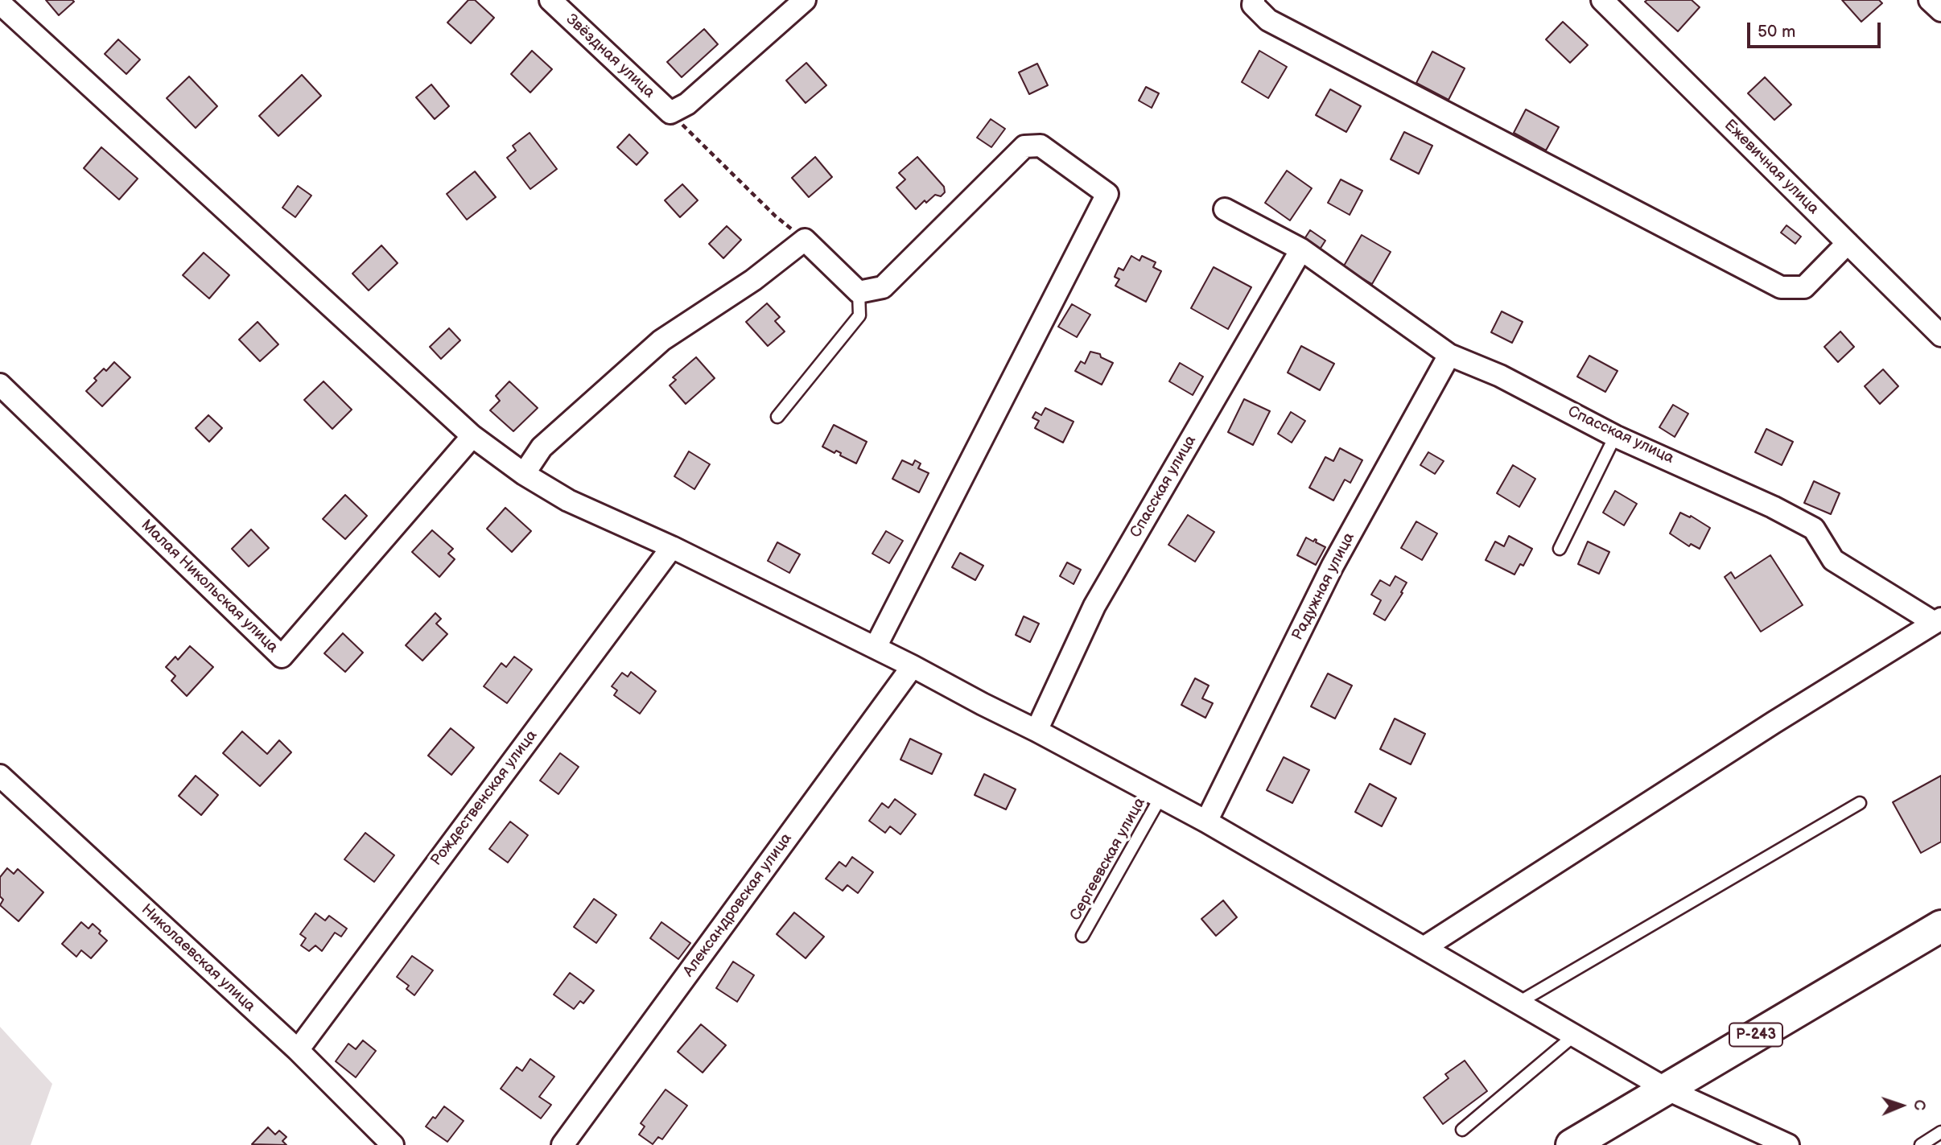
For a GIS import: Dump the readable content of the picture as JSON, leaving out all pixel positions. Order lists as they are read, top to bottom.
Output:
{
  "streets": {
    "highway": ["Р-243"],
    "street": [
      "Звёздная улица",
      "Ежевичная улица",
      "Спасская улица",
      "Малая Никольская улица",
      "Радужная улица",
      "Рождественская улица",
      "Александровская улица",
      "Николаевская улица"
    ],
    "lane": ["Сергеевская улица"]
  },
  "crossings": [
    ["Спасская улица", "Радужная улица"],
    ["Рождественская улица", "Николаевская улица"]
  ],
  "scale_bar": "50 m",
  "north": "right"
}
